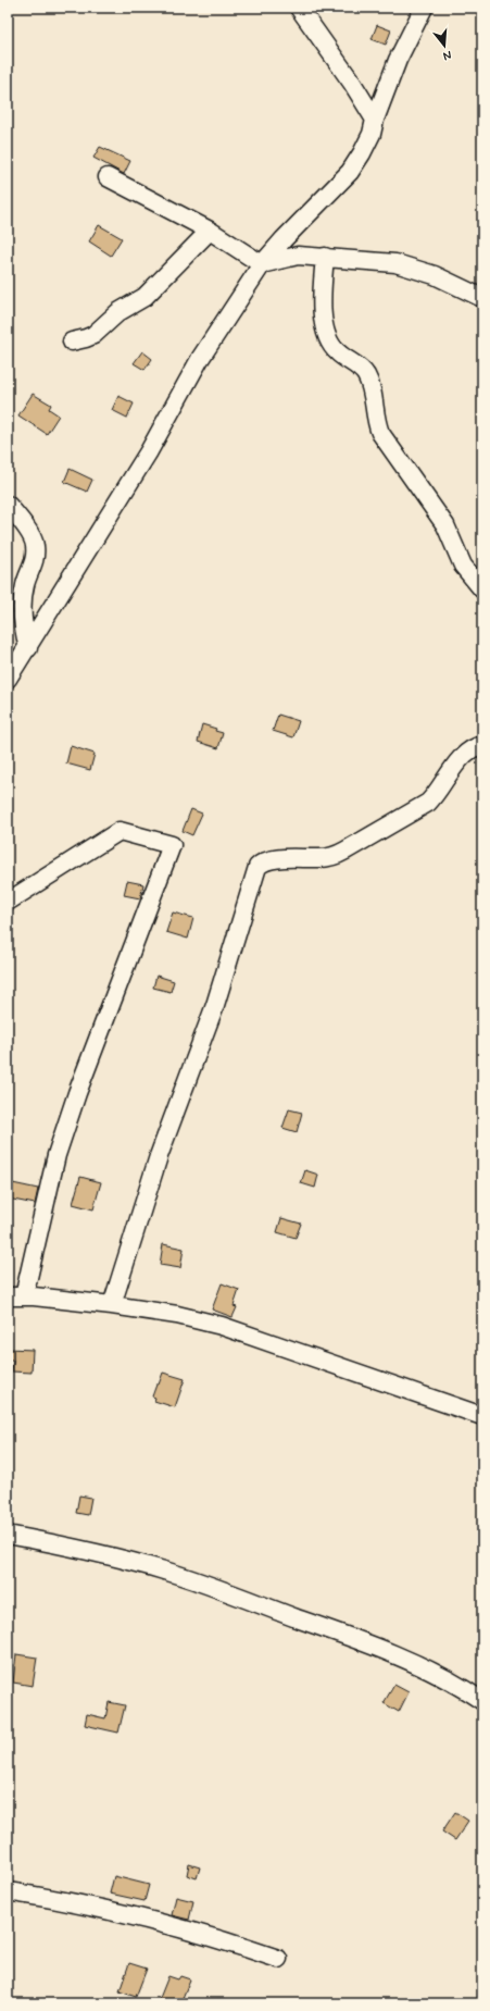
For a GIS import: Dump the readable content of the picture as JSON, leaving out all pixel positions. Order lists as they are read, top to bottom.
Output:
{
  "north": "bottom"
}
